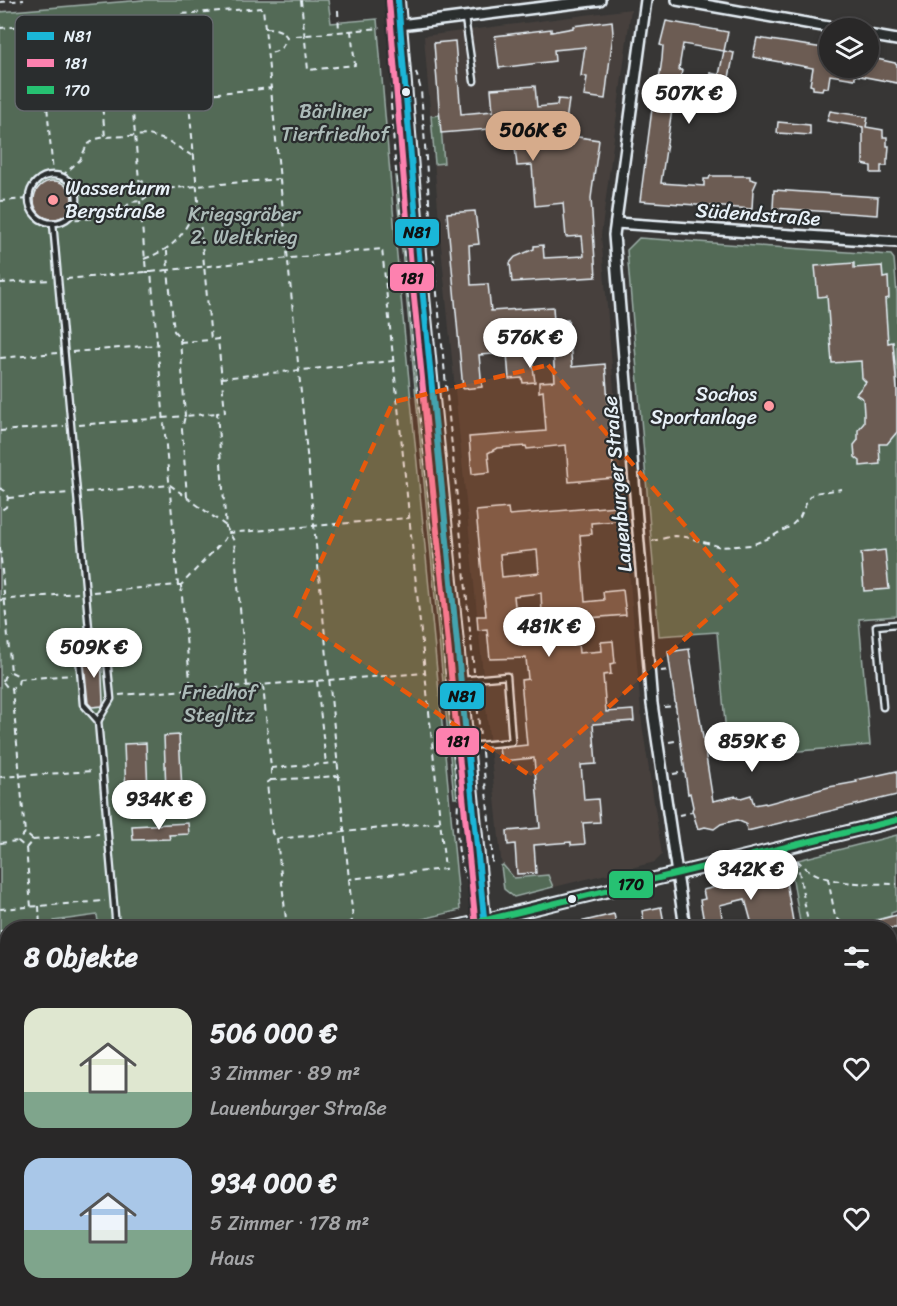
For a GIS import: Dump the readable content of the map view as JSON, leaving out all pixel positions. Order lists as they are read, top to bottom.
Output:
{
  "streets": {
    "street": ["Südendstraße", "Lauenburger Straße"]
  },
  "crossings": [
    ["Südendstraße", "Lauenburger Straße"]
  ],
  "parks": ["Bärliner Tierfriedhof", "Kriegsgräber 2. Weltkrieg", "Friedhof Steglitz"],
  "places": ["Wasserturm Bergstraße", "Sochos Sportanlage"],
  "lines": ["transit line N81", "transit line 181", "transit line 170"],
  "legend": ["N81", "181", "170"],
  "page": {
    "price": [
      "507K €",
      "506K €",
      "576K €",
      "481K €",
      "509K €",
      "859K €",
      "934K €",
      "342K €"
    ],
    "heading": "8 Objekte",
    "list": [
      {
        "name": "506 000 €",
        "note": "3 Zimmer · 89 m² · Lauenburger Straße"
      },
      {
        "name": "934 000 €",
        "note": "5 Zimmer · 178 m² · Haus"
      }
    ]
  }
}
